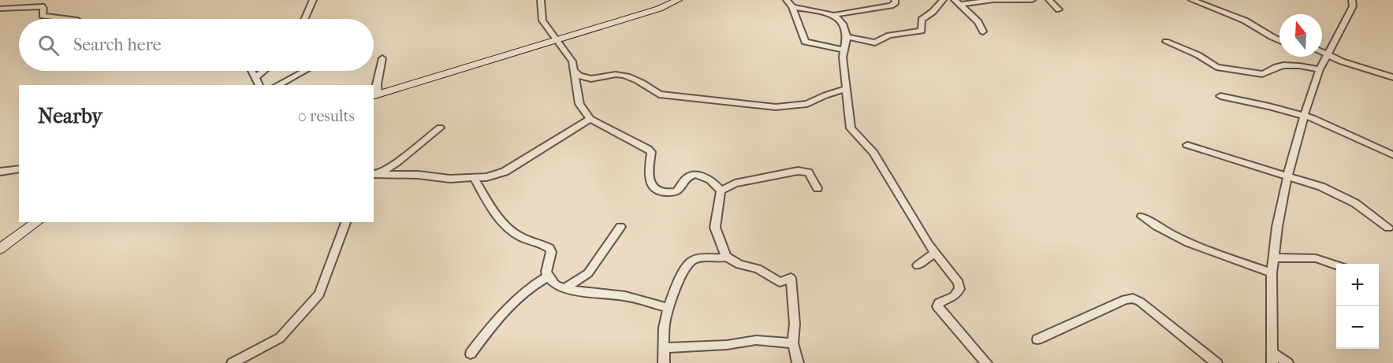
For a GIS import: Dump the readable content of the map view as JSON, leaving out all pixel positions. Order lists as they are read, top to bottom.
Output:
{
  "north": "top",
  "page": {
    "search": "Search here",
    "heading": ["Nearby", "0 results"],
    "map_buttons": ["+", "−"]
  }
}
